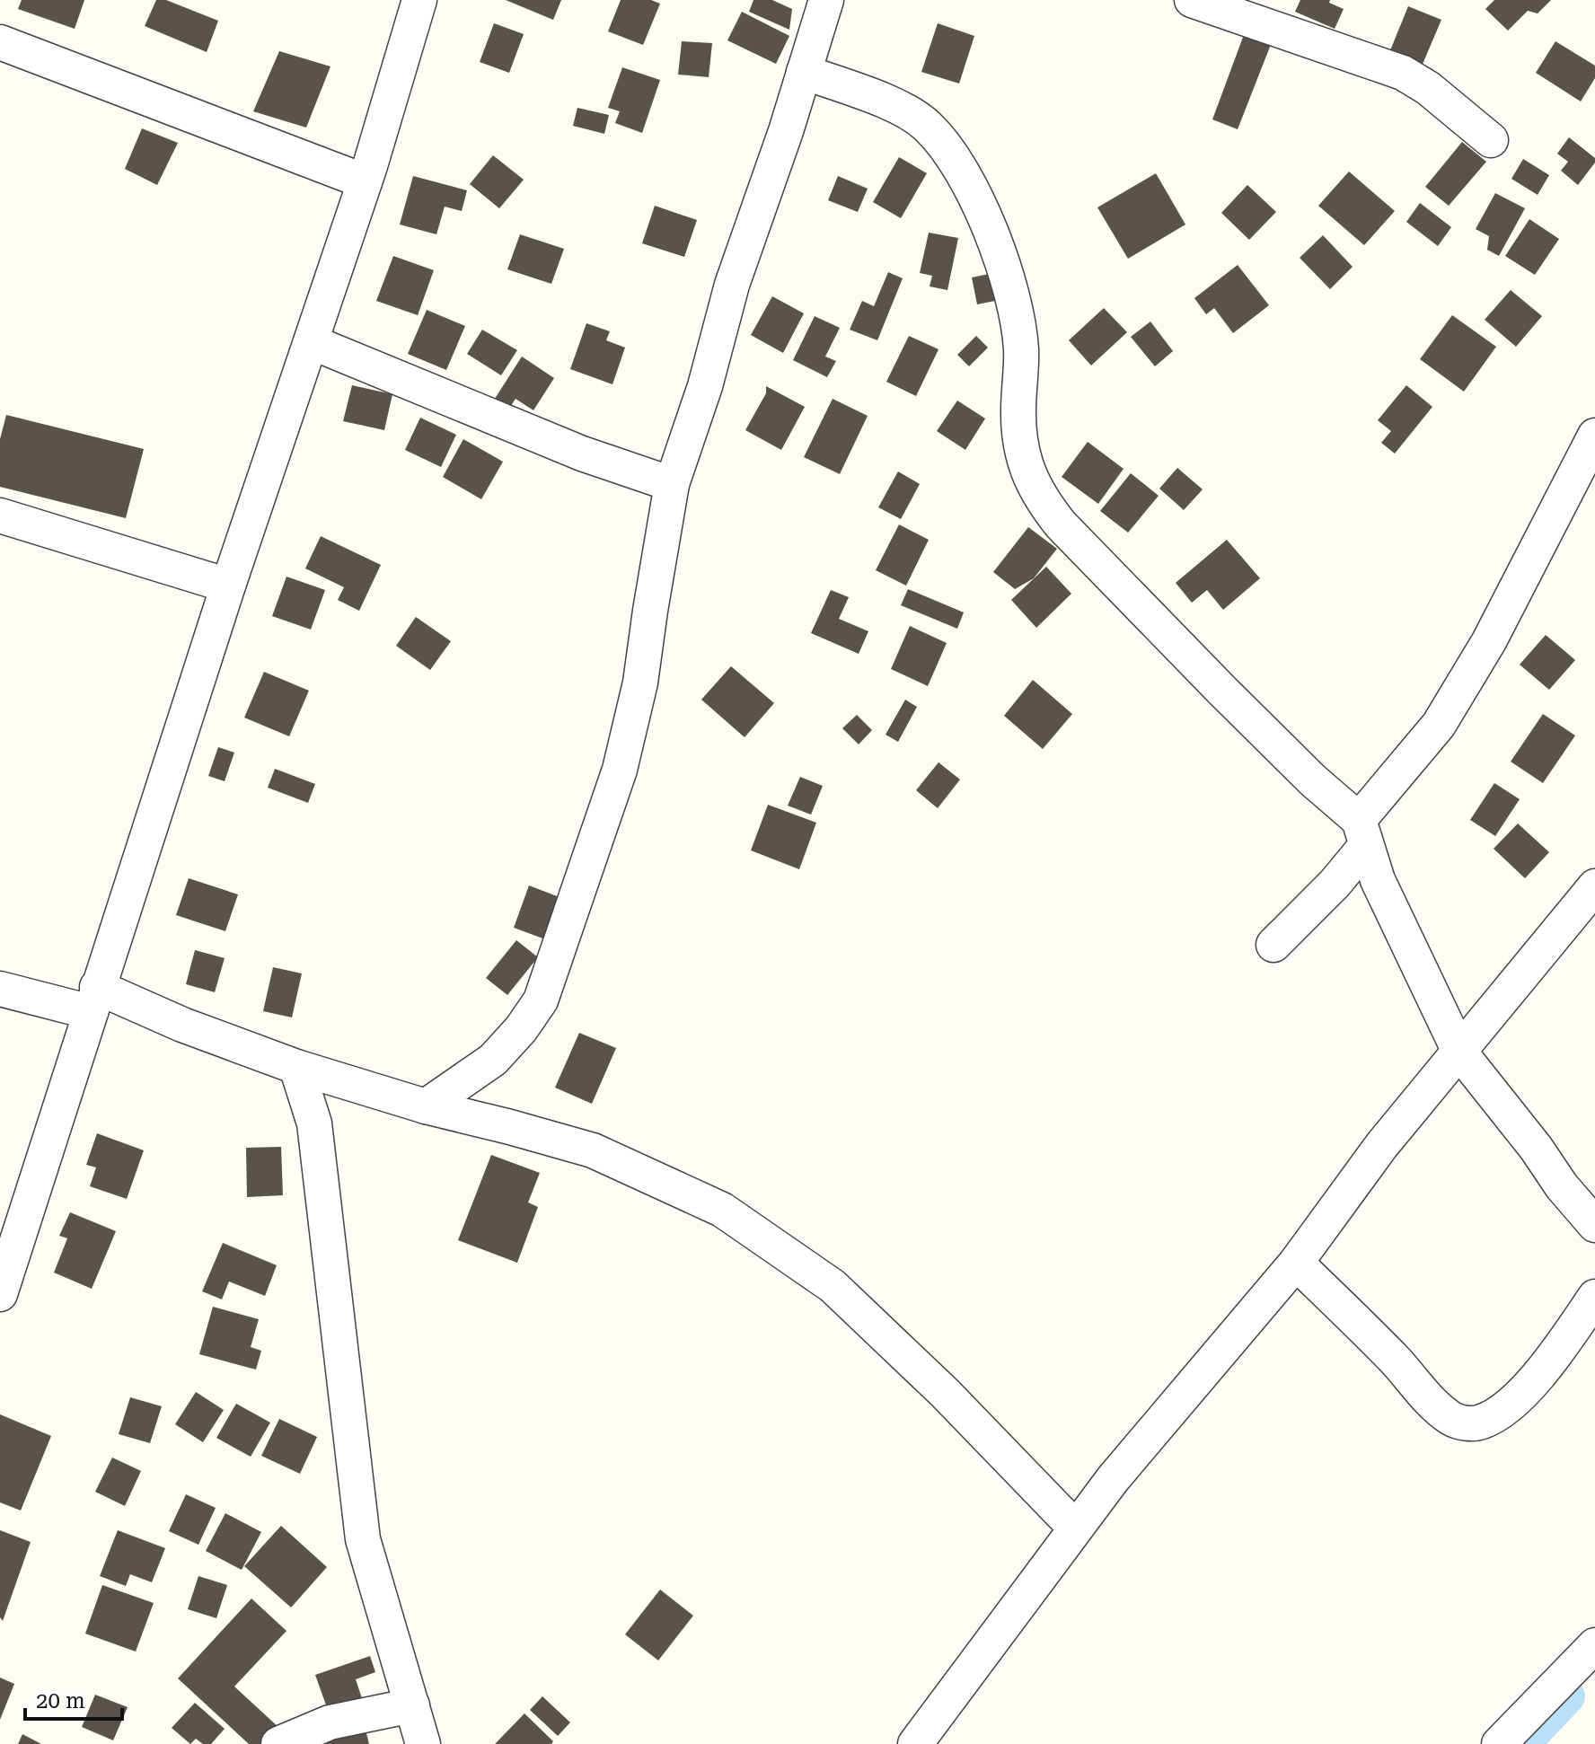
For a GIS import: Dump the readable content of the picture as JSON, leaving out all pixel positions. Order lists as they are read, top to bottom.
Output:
{
  "scale_bar": "20 m"
}
